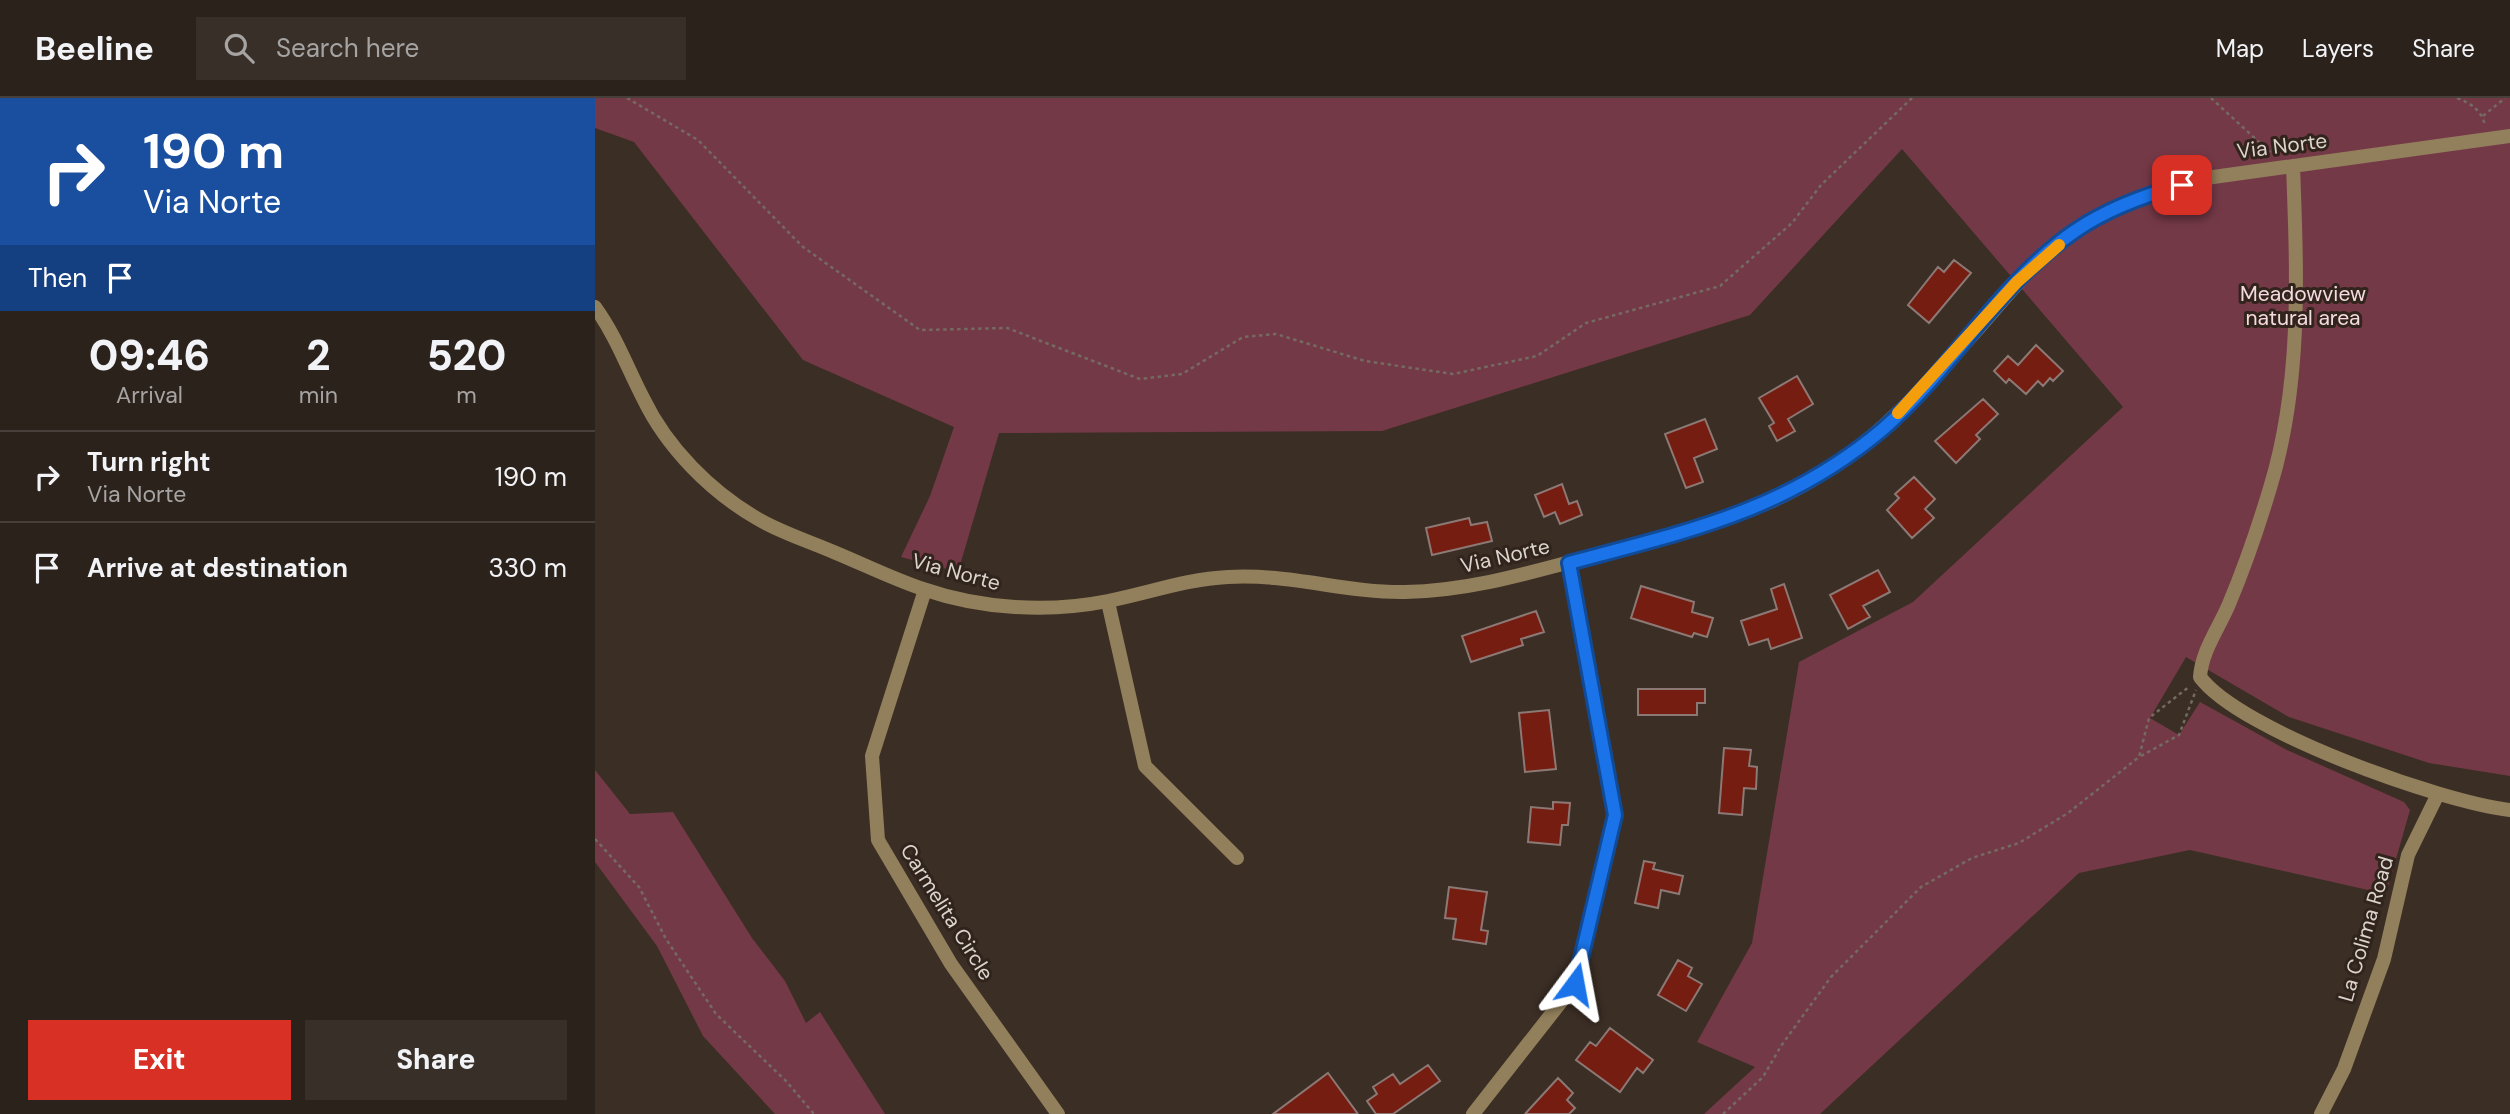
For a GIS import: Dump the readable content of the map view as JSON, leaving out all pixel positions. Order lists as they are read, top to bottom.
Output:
{
  "streets": {
    "street": ["Via Norte", "Carmelita Circle", "La Colima Road"]
  },
  "crossings": [
    ["Via Norte", "Carmelita Circle"]
  ],
  "parks": ["Meadowview natural area"],
  "page": {
    "header": "Beeline",
    "search": "Search here",
    "nav": ["Map", "Layers", "Share"],
    "turn": ["190 m", "Via Norte"],
    "then": "Then",
    "eta": [
      "09:46",
      "Arrival",
      "2",
      "min",
      "520",
      "m"
    ],
    "list": [
      {
        "name": "Turn right",
        "note": "Via Norte",
        "value": "190 m"
      },
      {
        "name": "Arrive at destination",
        "value": "330 m"
      }
    ],
    "buttons": ["Exit", "Share"]
  }
}
